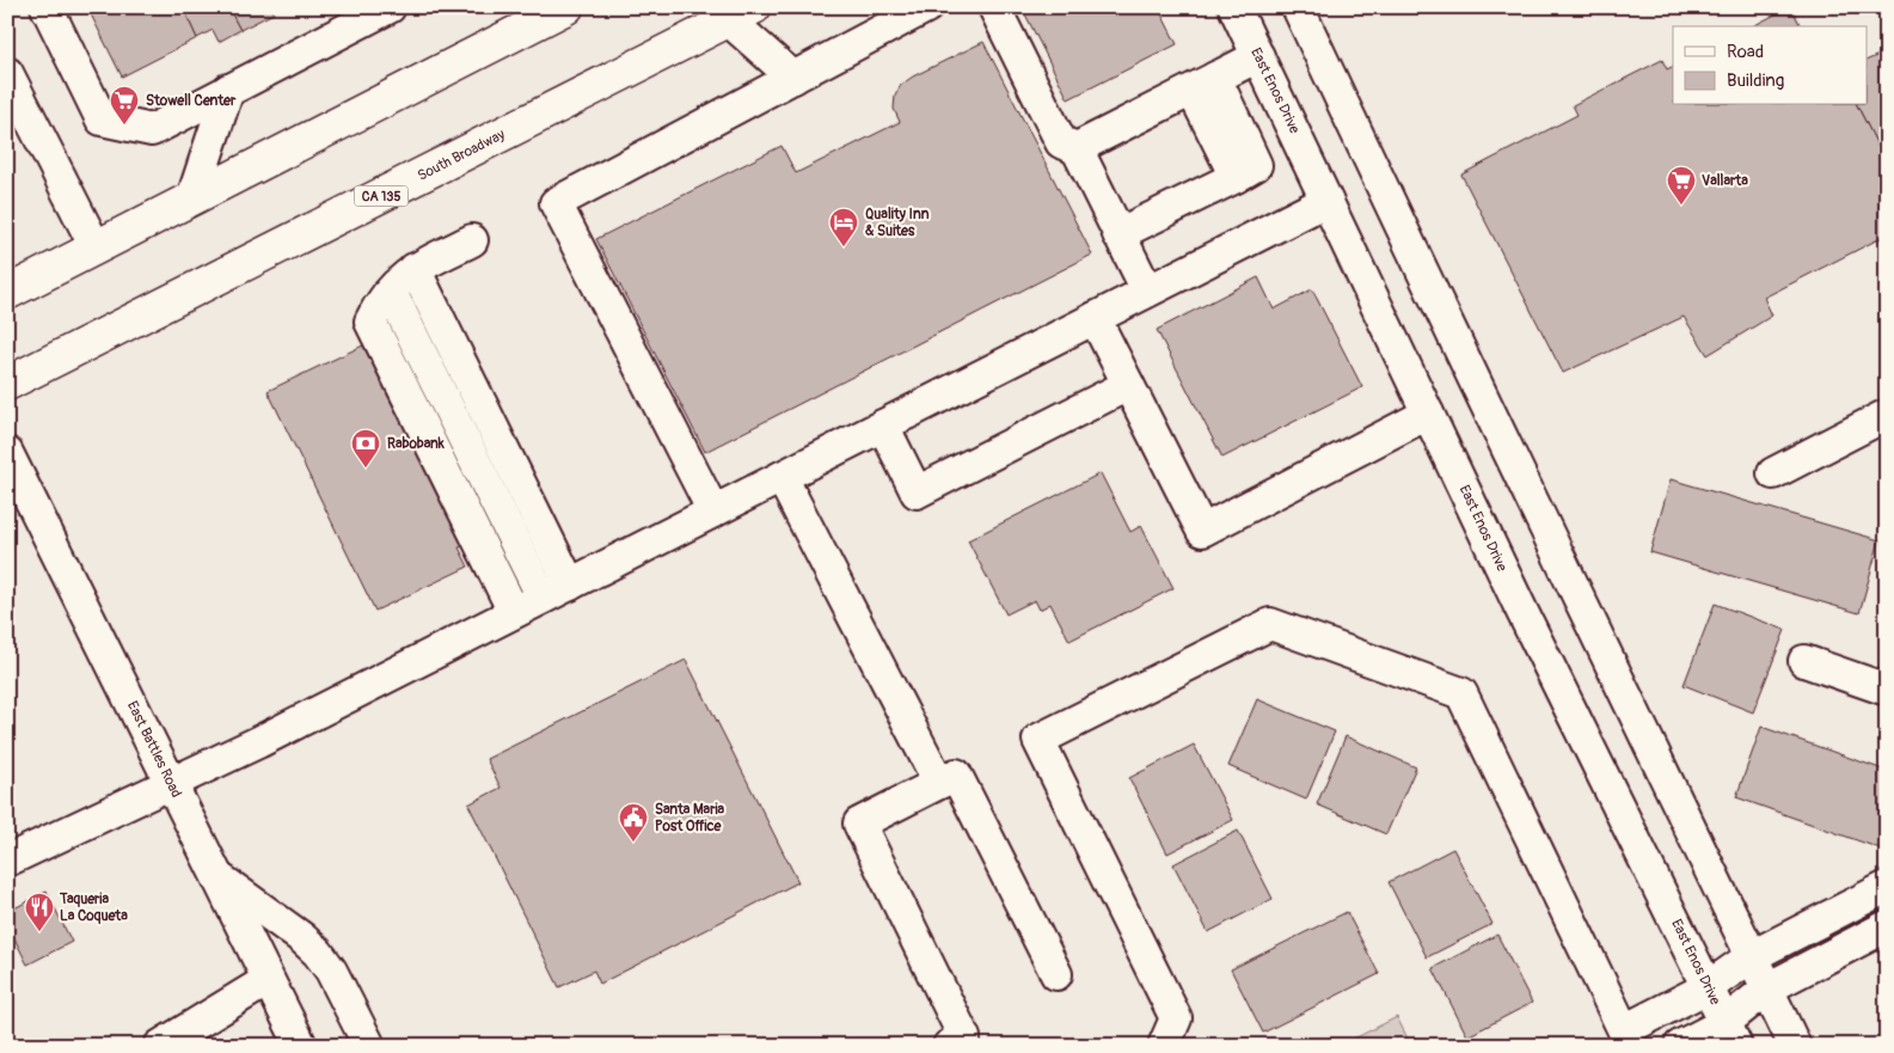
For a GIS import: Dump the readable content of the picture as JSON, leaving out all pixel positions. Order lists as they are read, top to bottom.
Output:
{
  "streets": {
    "main road": ["South Broadway", "CA 135"],
    "street": ["East Enos Drive", "East Battles Road"]
  },
  "places": {
    "supermarket": ["Stowell Center", "Vallarta"],
    "hotel": ["Quality Inn & Suites"],
    "bank": ["Rabobank"],
    "public building": ["Santa Maria Post Office"],
    "restaurant": ["Taqueria La Coqueta"]
  },
  "legend": ["Road", "Building"]
}
